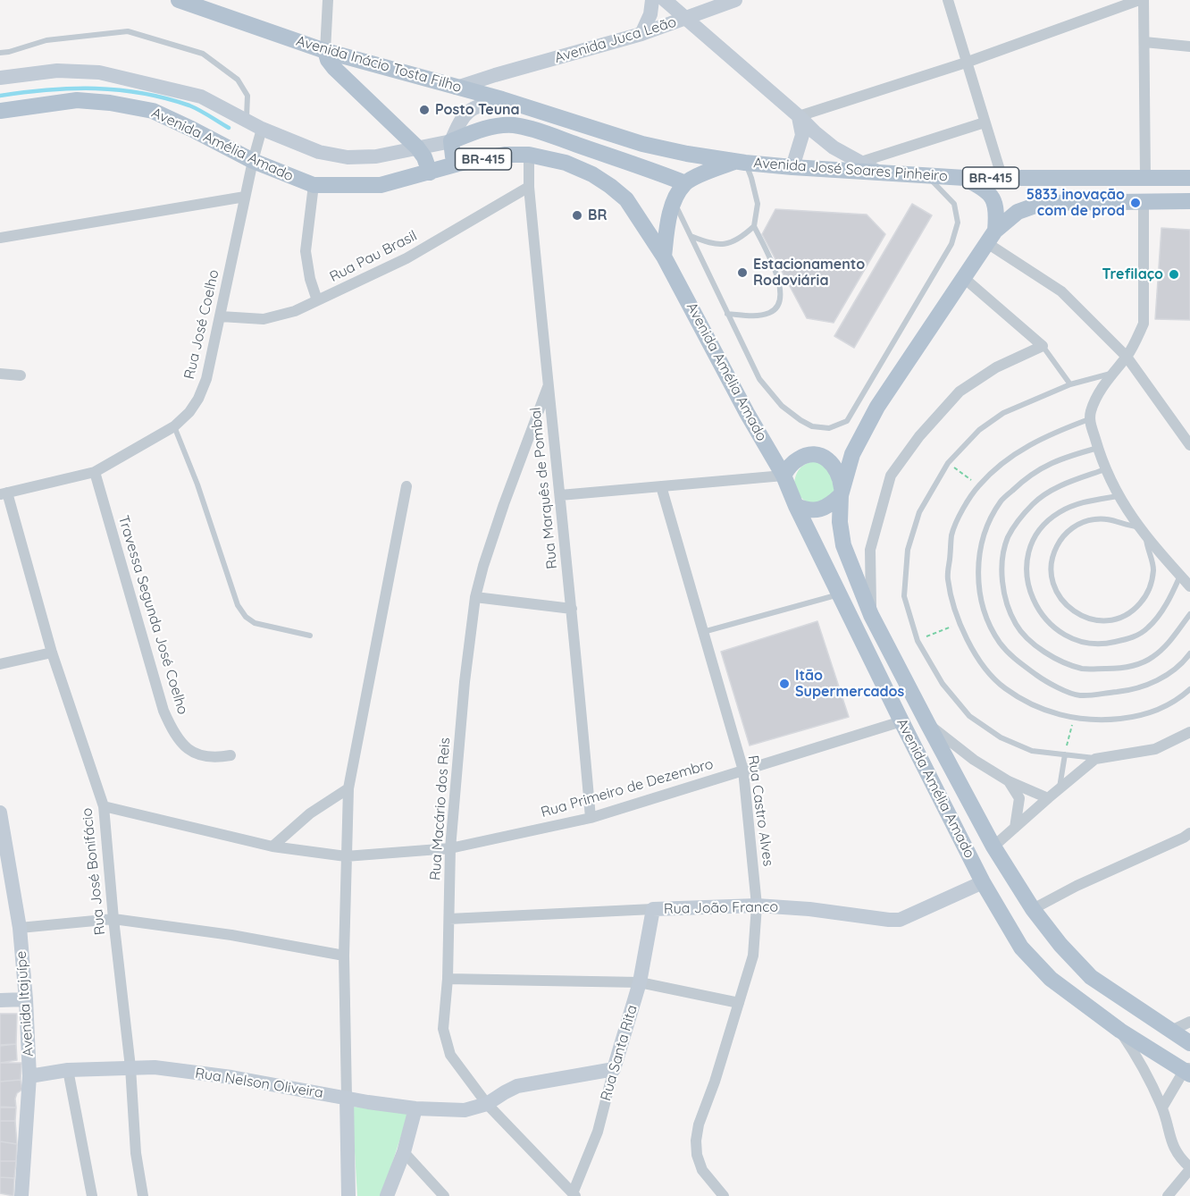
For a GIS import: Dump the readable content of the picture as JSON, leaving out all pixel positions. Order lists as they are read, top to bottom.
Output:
{
  "streets": {
    "main road": [
      "Avenida Inácio Tosta Filho",
      "Avenida Amélia Amado",
      "BR-415",
      "Avenida José Soares Pinheiro"
    ],
    "street": [
      "Avenida Juca Leão",
      "Rua Pau Brasil",
      "Rua José Coelho",
      "Rua Marquês de Pombal",
      "Travessa Segunda José Coelho",
      "Rua Primeiro de Dezembro",
      "Rua Macário dos Reis",
      "Rua Castro Alves",
      "Rua José Bonifácio",
      "Rua João Franco",
      "Avenida Itajuípe",
      "Rua Santa Rita",
      "Rua Nelson Oliveira"
    ]
  },
  "crossings": [
    ["Avenida Juca Leão", "Avenida Inácio Tosta Filho"],
    ["Avenida Inácio Tosta Filho", "BR-415"],
    ["Avenida Inácio Tosta Filho", "Avenida José Soares Pinheiro"],
    ["Avenida Amélia Amado", "BR-415"],
    ["Avenida Amélia Amado", "Rua José Coelho"],
    ["Avenida Amélia Amado", "Rua Marquês de Pombal"],
    ["Avenida Amélia Amado", "Rua Primeiro de Dezembro"],
    ["Avenida Amélia Amado", "Rua João Franco"],
    ["Rua Pau Brasil", "Rua José Coelho"],
    ["Rua Pau Brasil", "Rua Marquês de Pombal"],
    ["Rua José Coelho", "Travessa Segunda José Coelho"],
    ["Rua José Coelho", "Rua José Bonifácio"],
    ["Rua Marquês de Pombal", "Rua Primeiro de Dezembro"],
    ["Rua Marquês de Pombal", "Rua Macário dos Reis"],
    ["Rua Primeiro de Dezembro", "Rua Macário dos Reis"],
    ["Rua Primeiro de Dezembro", "Rua Castro Alves"],
    ["Rua Primeiro de Dezembro", "Rua José Bonifácio"],
    ["Rua Macário dos Reis", "Rua João Franco"],
    ["Rua Macário dos Reis", "Rua Santa Rita"],
    ["Rua Macário dos Reis", "Rua Nelson Oliveira"],
    ["Rua Castro Alves", "Rua João Franco"],
    ["Rua José Bonifácio", "Rua Nelson Oliveira"],
    ["Rua João Franco", "Rua Santa Rita"],
    ["Avenida Itajuípe", "Rua Nelson Oliveira"],
    ["Rua Santa Rita", "Rua Nelson Oliveira"]
  ],
  "places": [
    "Posto Teuna",
    "5833 inovação com de prod",
    "BR",
    "Estacionamento Rodoviária",
    "Trefilaço",
    "Itão Supermercados"
  ]
}
